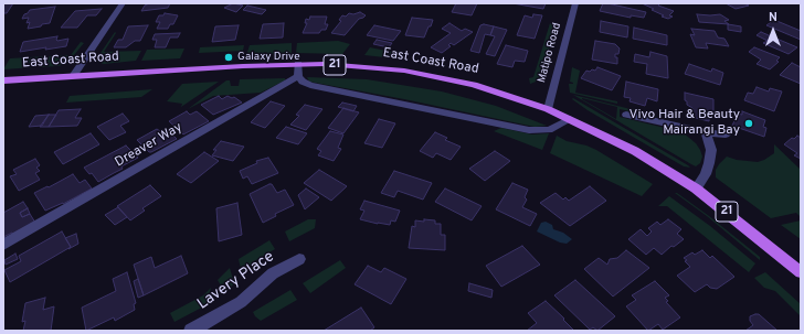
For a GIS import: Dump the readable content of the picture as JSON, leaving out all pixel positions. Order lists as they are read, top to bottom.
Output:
{
  "streets": {
    "main road": ["East Coast Road", "21"],
    "street": ["Matipo Road", "Dreaver Way", "Lavery Place"]
  },
  "crossings": [
    ["Matipo Road", "East Coast Road"]
  ],
  "places": ["Galaxy Drive", "Vivo Hair & Beauty Mairangi Bay"],
  "north": "top"
}
